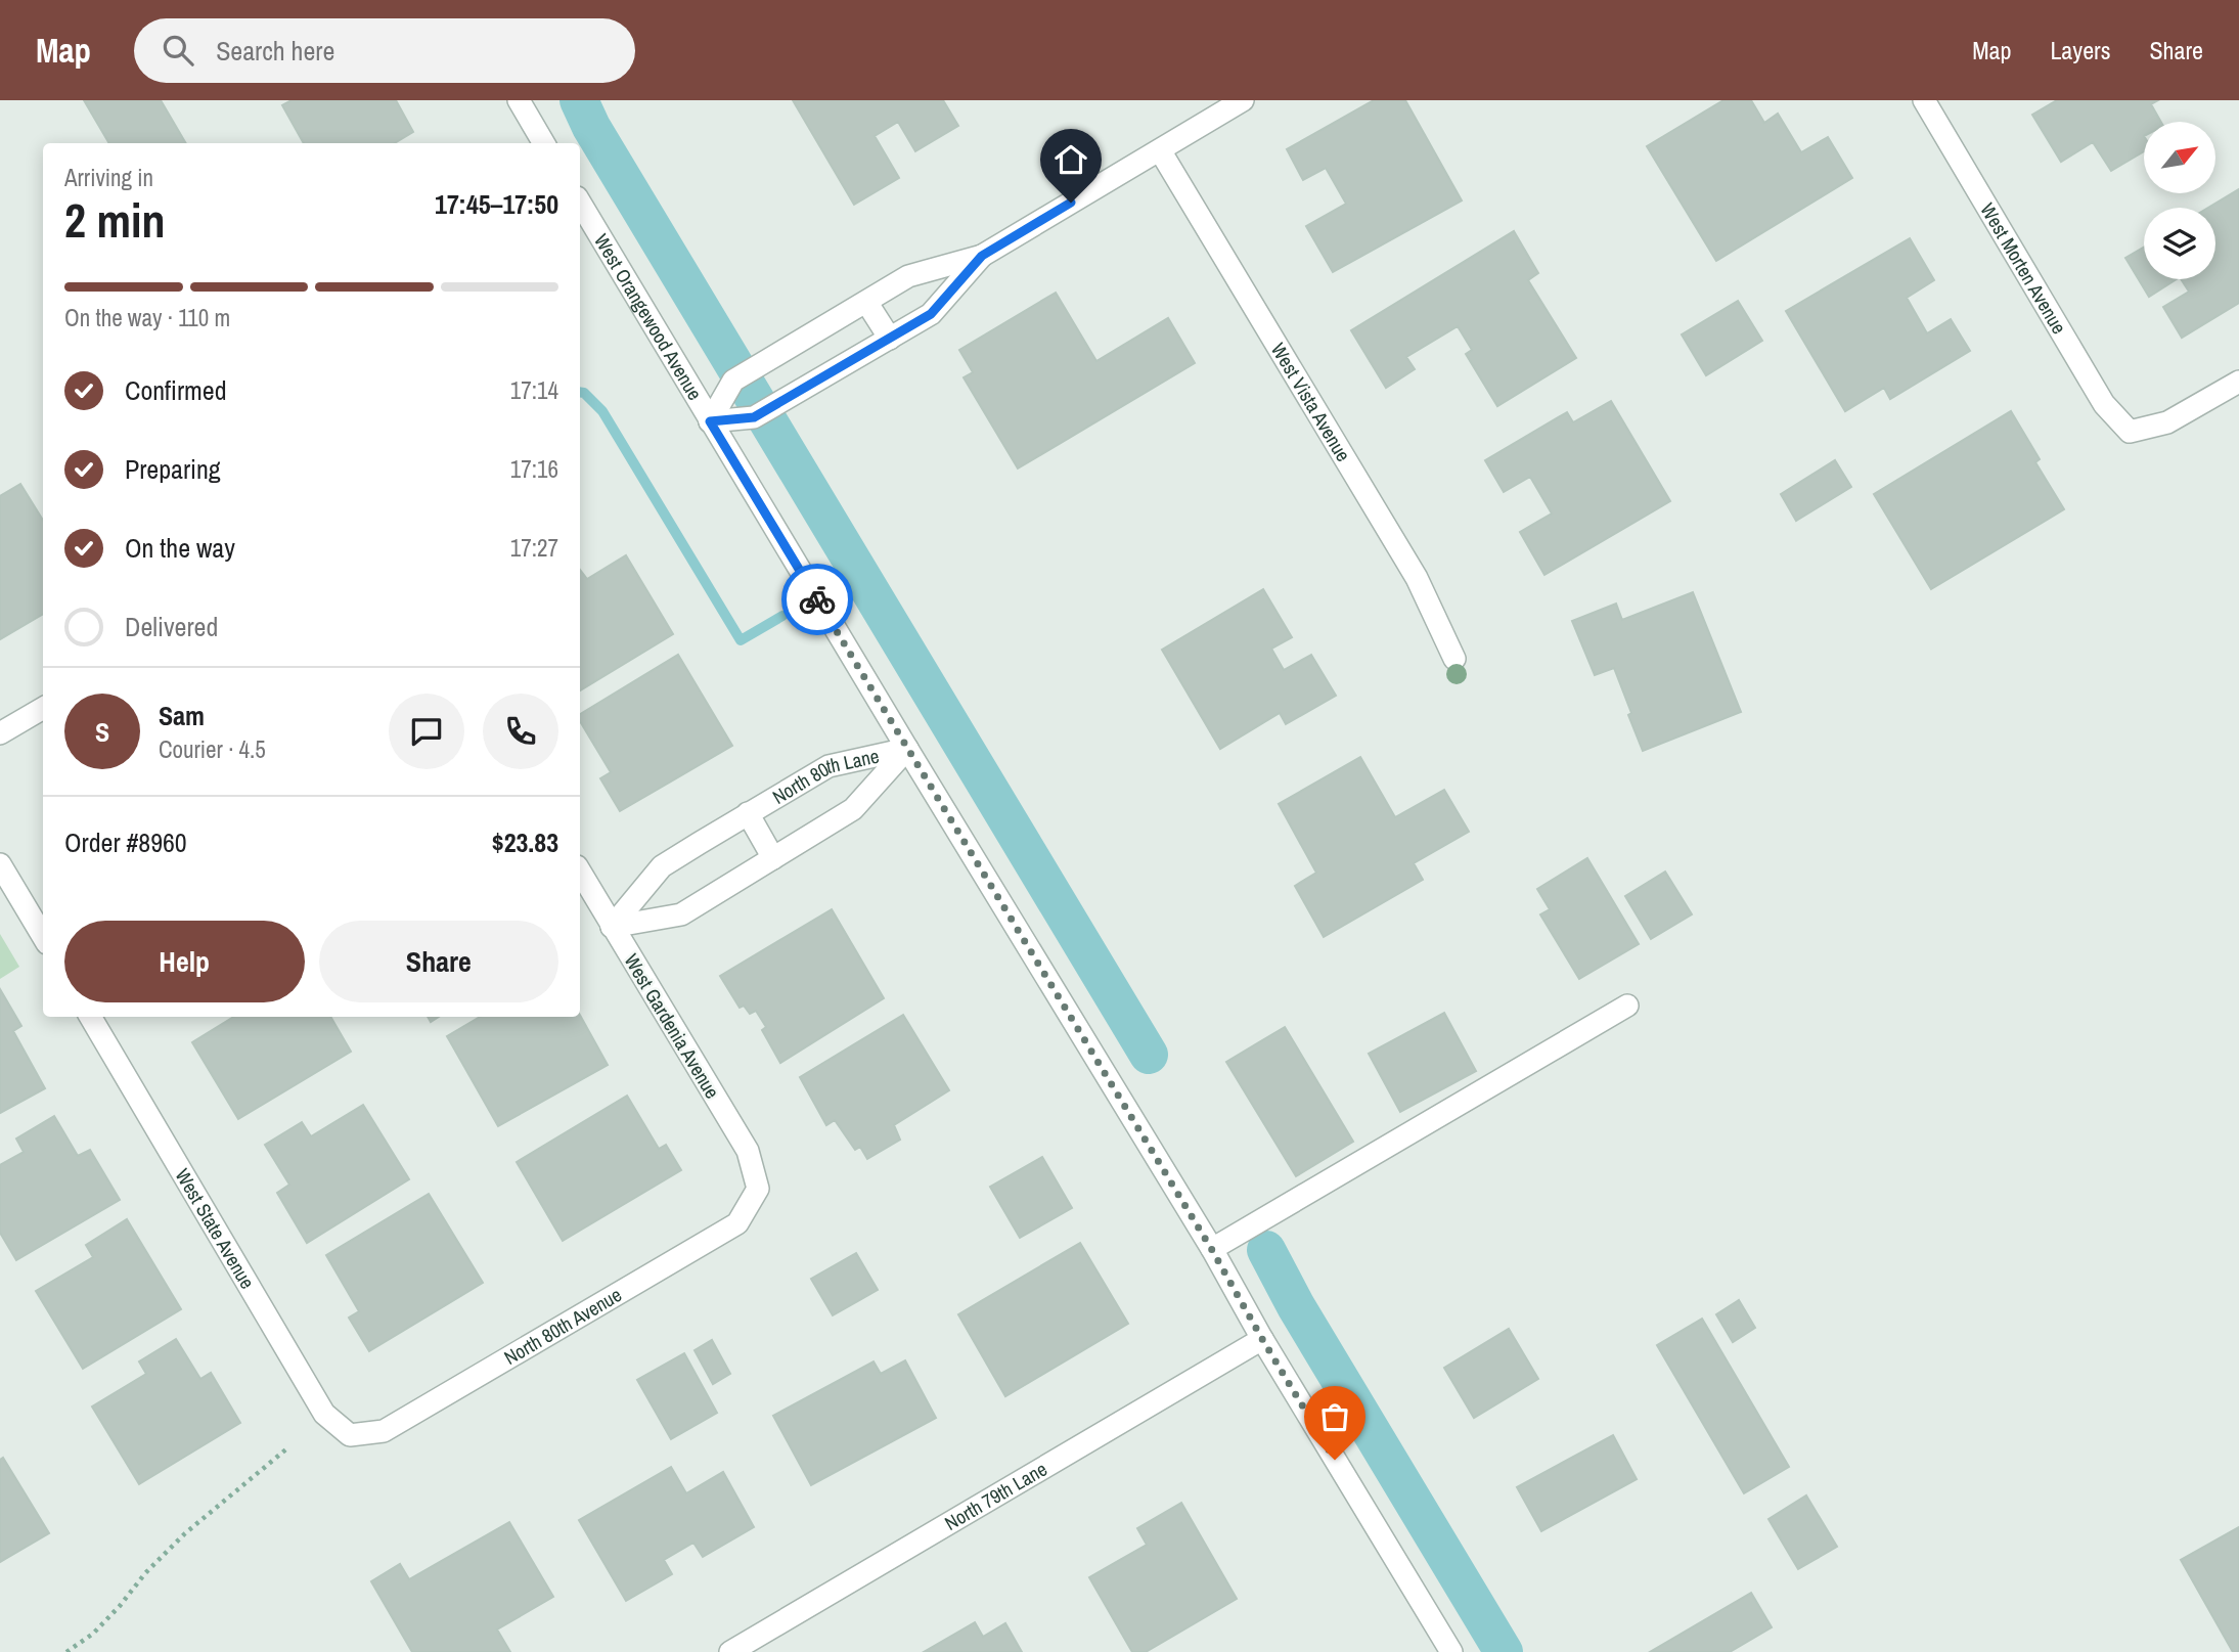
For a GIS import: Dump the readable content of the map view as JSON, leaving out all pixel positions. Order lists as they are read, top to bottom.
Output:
{
  "streets": {
    "street": [
      "West Morten Avenue",
      "West Orangewood Avenue",
      "West Vista Avenue",
      "North 80th Lane",
      "West Gardenia Avenue",
      "West State Avenue",
      "North 80th Avenue",
      "North 79th Lane"
    ]
  },
  "crossings": [
    ["West Orangewood Avenue", "North 80th Lane"],
    ["West Orangewood Avenue", "North 79th Lane"],
    ["North 80th Lane", "West Gardenia Avenue"],
    ["West Gardenia Avenue", "North 80th Avenue"],
    ["West State Avenue", "North 80th Avenue"]
  ],
  "north": "top right",
  "page": {
    "header": "Map",
    "search": "Search here",
    "nav": ["Map", "Layers", "Share"],
    "heading": ["2 min", "Arriving in", "17:45–17:50"],
    "panel": [
      "Sam",
      "Courier · 4.5",
      "Order #8960",
      "$23.83"
    ],
    "bar": "On the way · 110 m",
    "list": [
      ["Confirmed", "17:14"],
      ["Preparing", "17:16"],
      ["On the way", "17:27"],
      "Delivered"
    ],
    "round": "S",
    "buttons": ["Help", "Share"]
  }
}
